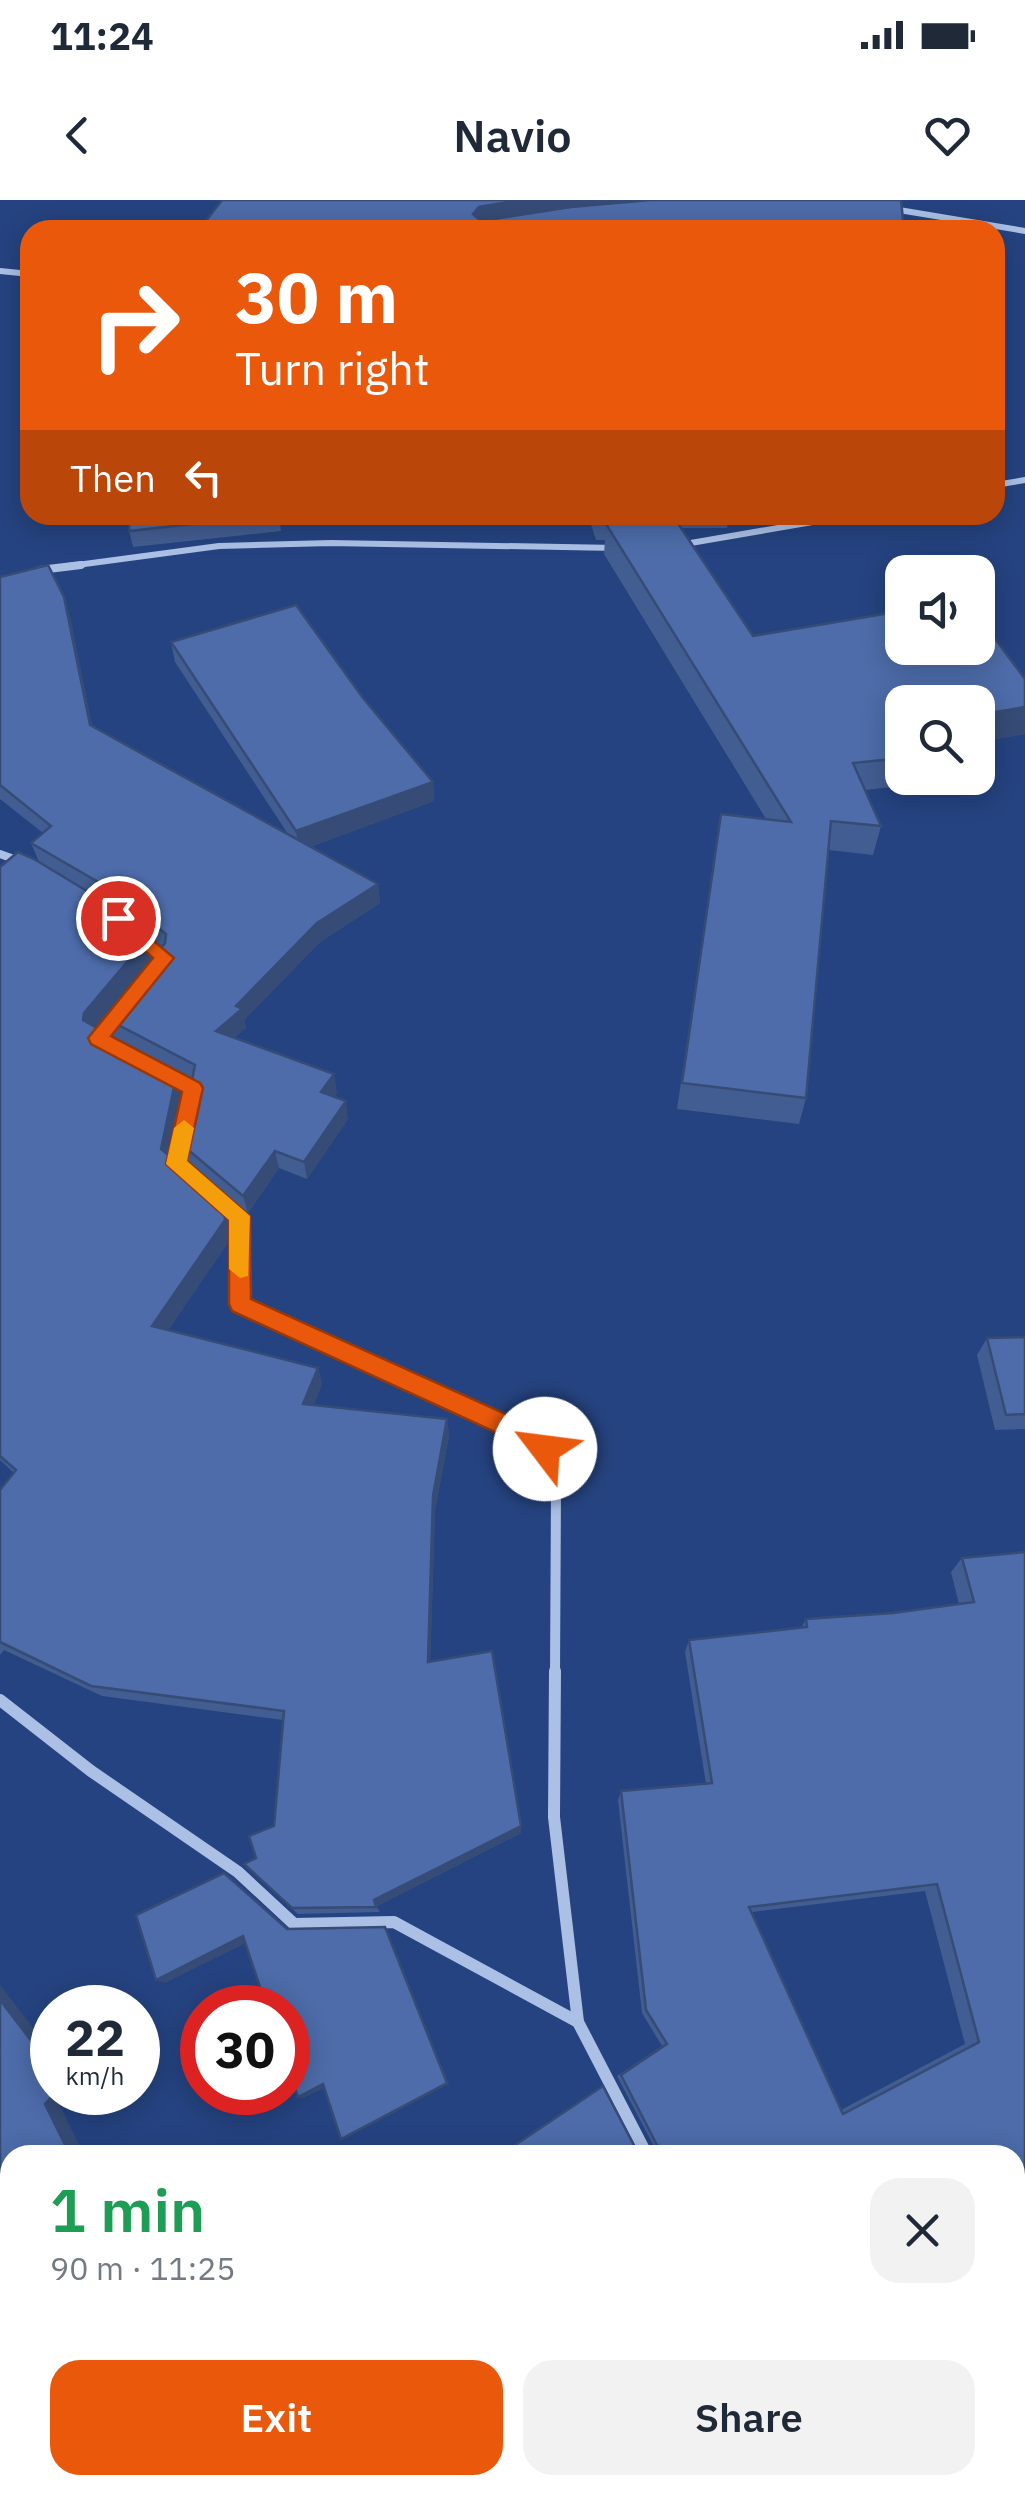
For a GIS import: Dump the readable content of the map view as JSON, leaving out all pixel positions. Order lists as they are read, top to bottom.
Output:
{
  "page": {
    "status": "11:24",
    "header": "Navio",
    "turn": ["30 m", "Turn right"],
    "then": "Then",
    "speed": "22 km/h",
    "limit": "30",
    "heading": ["1 min", "90 m · 11:25"],
    "buttons": ["Exit", "Share"]
  }
}
